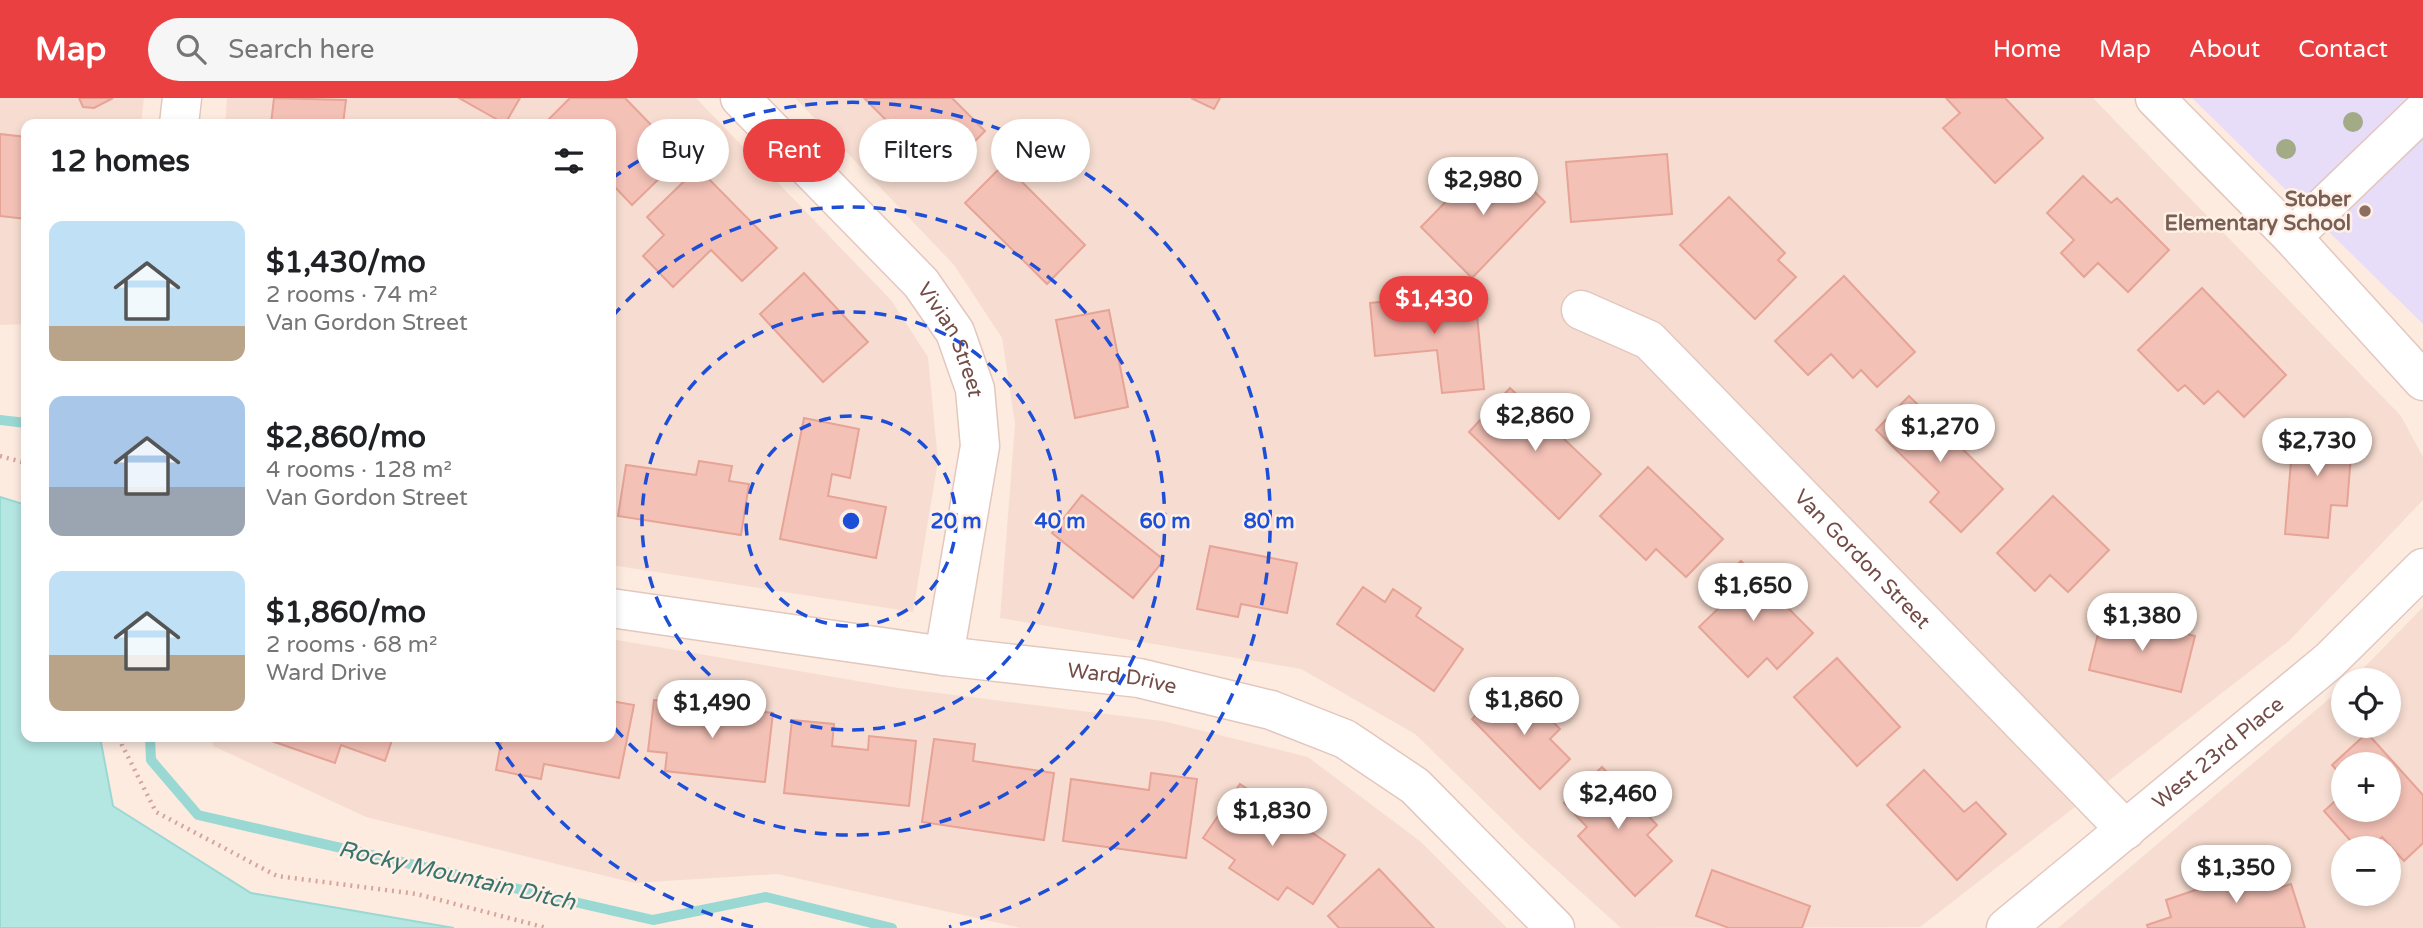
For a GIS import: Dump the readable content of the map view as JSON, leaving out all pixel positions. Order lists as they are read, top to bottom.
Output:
{
  "streets": {
    "street": [
      "Vivian Street",
      "Van Gordon Street",
      "Ward Drive",
      "West 23rd Place"
    ]
  },
  "crossings": [
    ["Vivian Street", "Ward Drive"],
    ["Van Gordon Street", "West 23rd Place"]
  ],
  "water": ["Rocky Mountain Ditch"],
  "places": ["Stober Elementary School"],
  "page": {
    "header": "Map",
    "search": "Search here",
    "nav": [
      "Home",
      "Map",
      "About",
      "Contact"
    ],
    "chip": [
      "Buy",
      "Rent",
      "Filters",
      "New"
    ],
    "heading": "12 homes",
    "price": [
      "$2,980",
      "$1,430",
      "$2,860",
      "$1,270",
      "$2,730",
      "$1,650",
      "$1,380",
      "$1,860",
      "$1,490",
      "$2,460",
      "$1,830",
      "$1,350"
    ],
    "list": [
      {
        "name": "$1,430/mo",
        "note": "2 rooms · 74 m² · Van Gordon Street"
      },
      {
        "name": "$2,860/mo",
        "note": "4 rooms · 128 m² · Van Gordon Street"
      },
      {
        "name": "$1,860/mo",
        "note": "2 rooms · 68 m² · Ward Drive"
      }
    ],
    "map_buttons": ["+", "−"]
  },
  "rings": [
    "20 m",
    "40 m",
    "60 m",
    "80 m"
  ]
}
